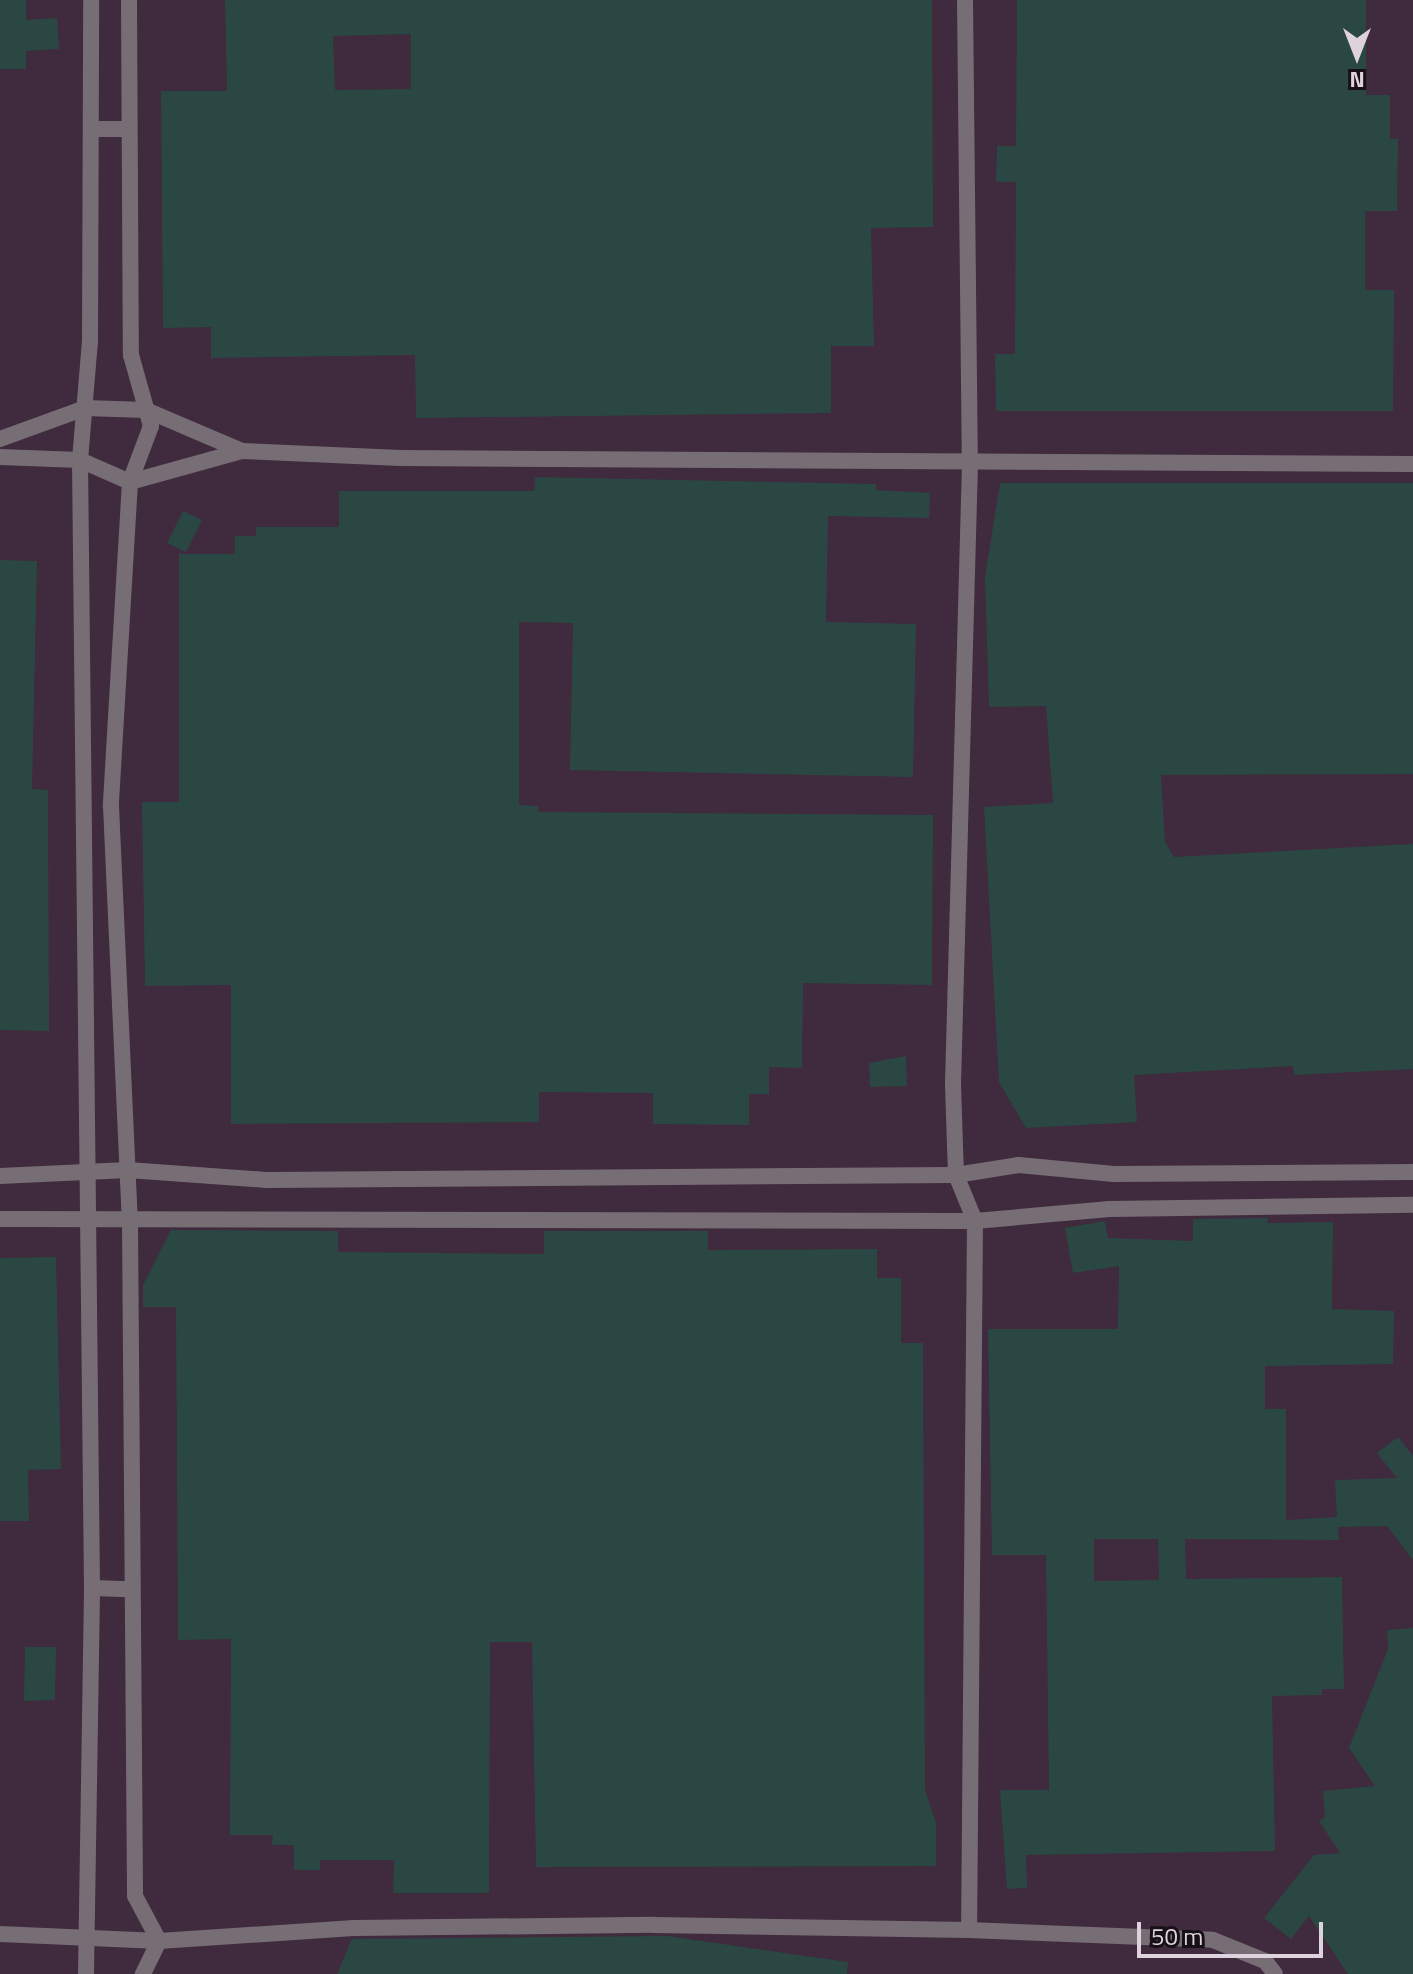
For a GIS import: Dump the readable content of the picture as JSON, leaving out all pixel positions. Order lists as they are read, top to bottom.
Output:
{
  "scale_bar": "50 m",
  "north": "bottom"
}
